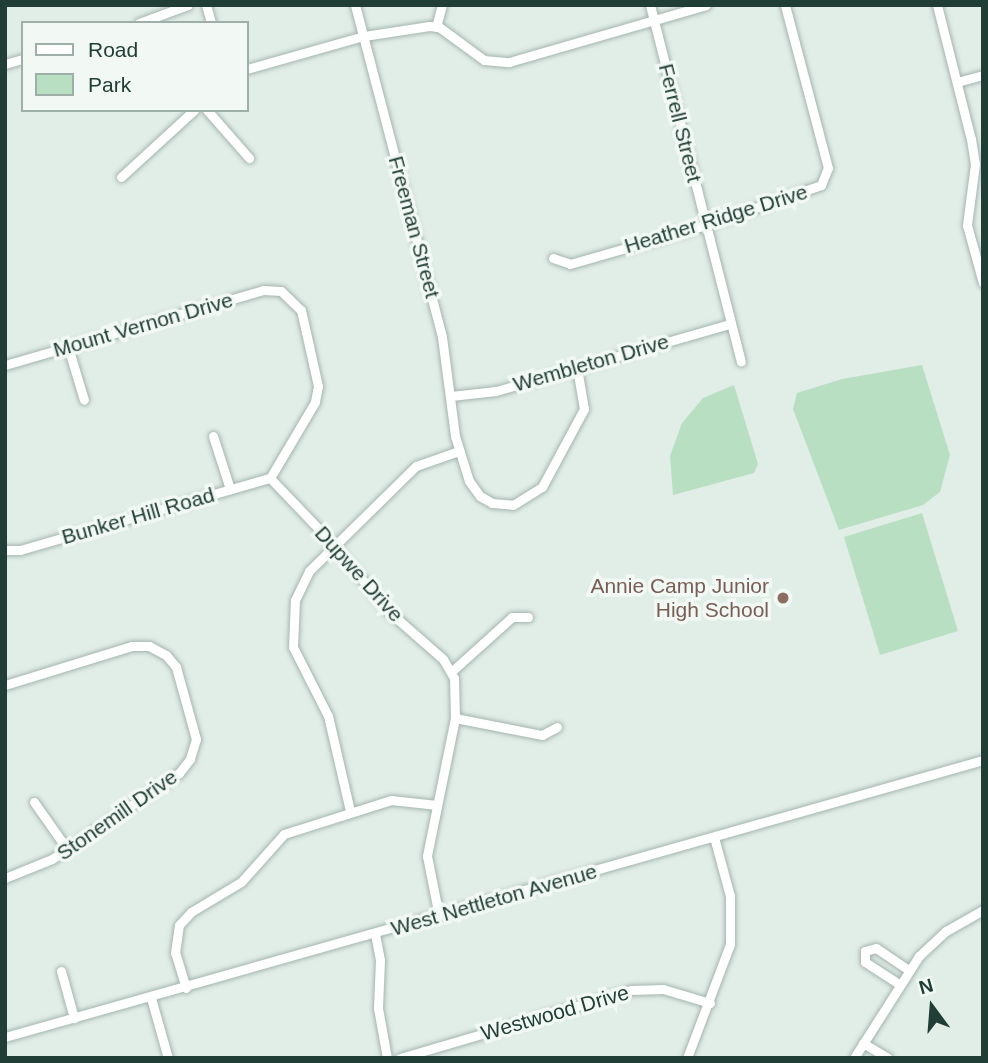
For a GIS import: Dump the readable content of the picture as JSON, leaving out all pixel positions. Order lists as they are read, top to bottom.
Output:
{
  "streets": {
    "street": [
      "Ferrell Street",
      "Heather Ridge Drive",
      "Freeman Street",
      "Mount Vernon Drive",
      "Wembleton Drive",
      "Bunker Hill Road",
      "Dupwe Drive",
      "Stonemill Drive",
      "West Nettleton Avenue",
      "Westwood Drive"
    ]
  },
  "crossings": [
    ["Ferrell Street", "Heather Ridge Drive"],
    ["Ferrell Street", "Wembleton Drive"],
    ["Freeman Street", "Wembleton Drive"],
    ["Mount Vernon Drive", "Bunker Hill Road"],
    ["Mount Vernon Drive", "Dupwe Drive"],
    ["Bunker Hill Road", "Dupwe Drive"]
  ],
  "places": ["Annie Camp Junior High School"],
  "legend": ["Road", "Park"],
  "north": "top"
}
